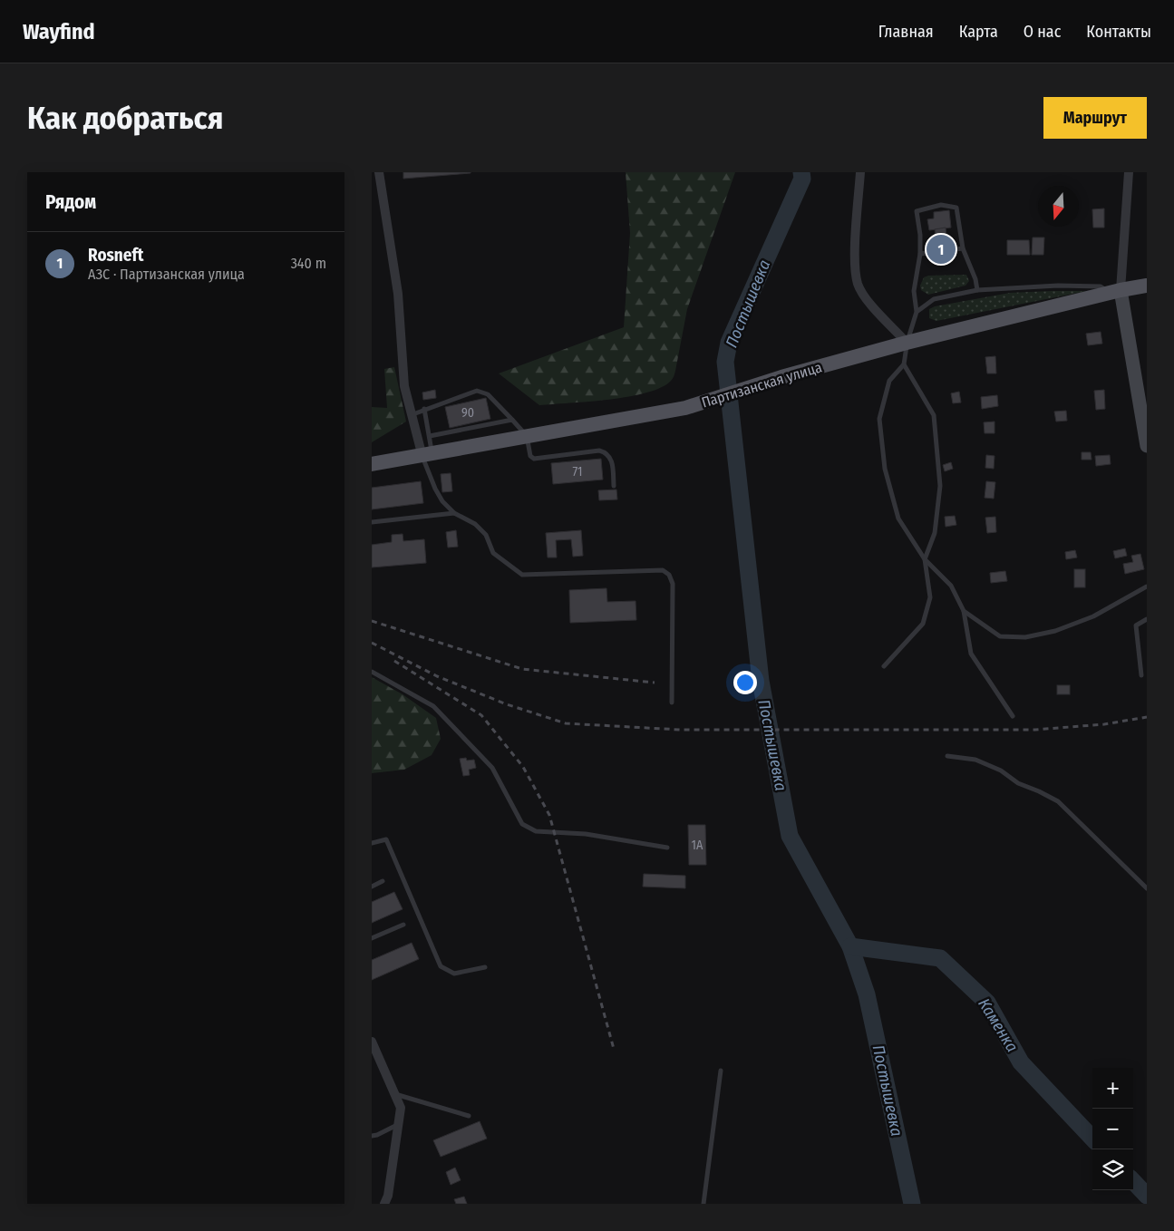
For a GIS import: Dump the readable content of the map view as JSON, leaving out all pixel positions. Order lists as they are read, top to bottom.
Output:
{
  "streets": {
    "main road": ["Партизанская улица"]
  },
  "water": ["Постышевка", "Каменка"],
  "house_numbers": ["90", "71", "1А"],
  "north": "bottom",
  "page": {
    "header": "Wayfind",
    "nav": [
      "Главная",
      "Карта",
      "О нас",
      "Контакты"
    ],
    "buttons": "Маршрут",
    "title": "Как добраться",
    "heading": "Рядом",
    "list": [
      {
        "mark": "1",
        "name": "Rosneft",
        "note": "АЗС · Партизанская улица",
        "value": "340 m"
      }
    ],
    "pins": "1",
    "map_buttons": ["+", "−"]
  }
}
